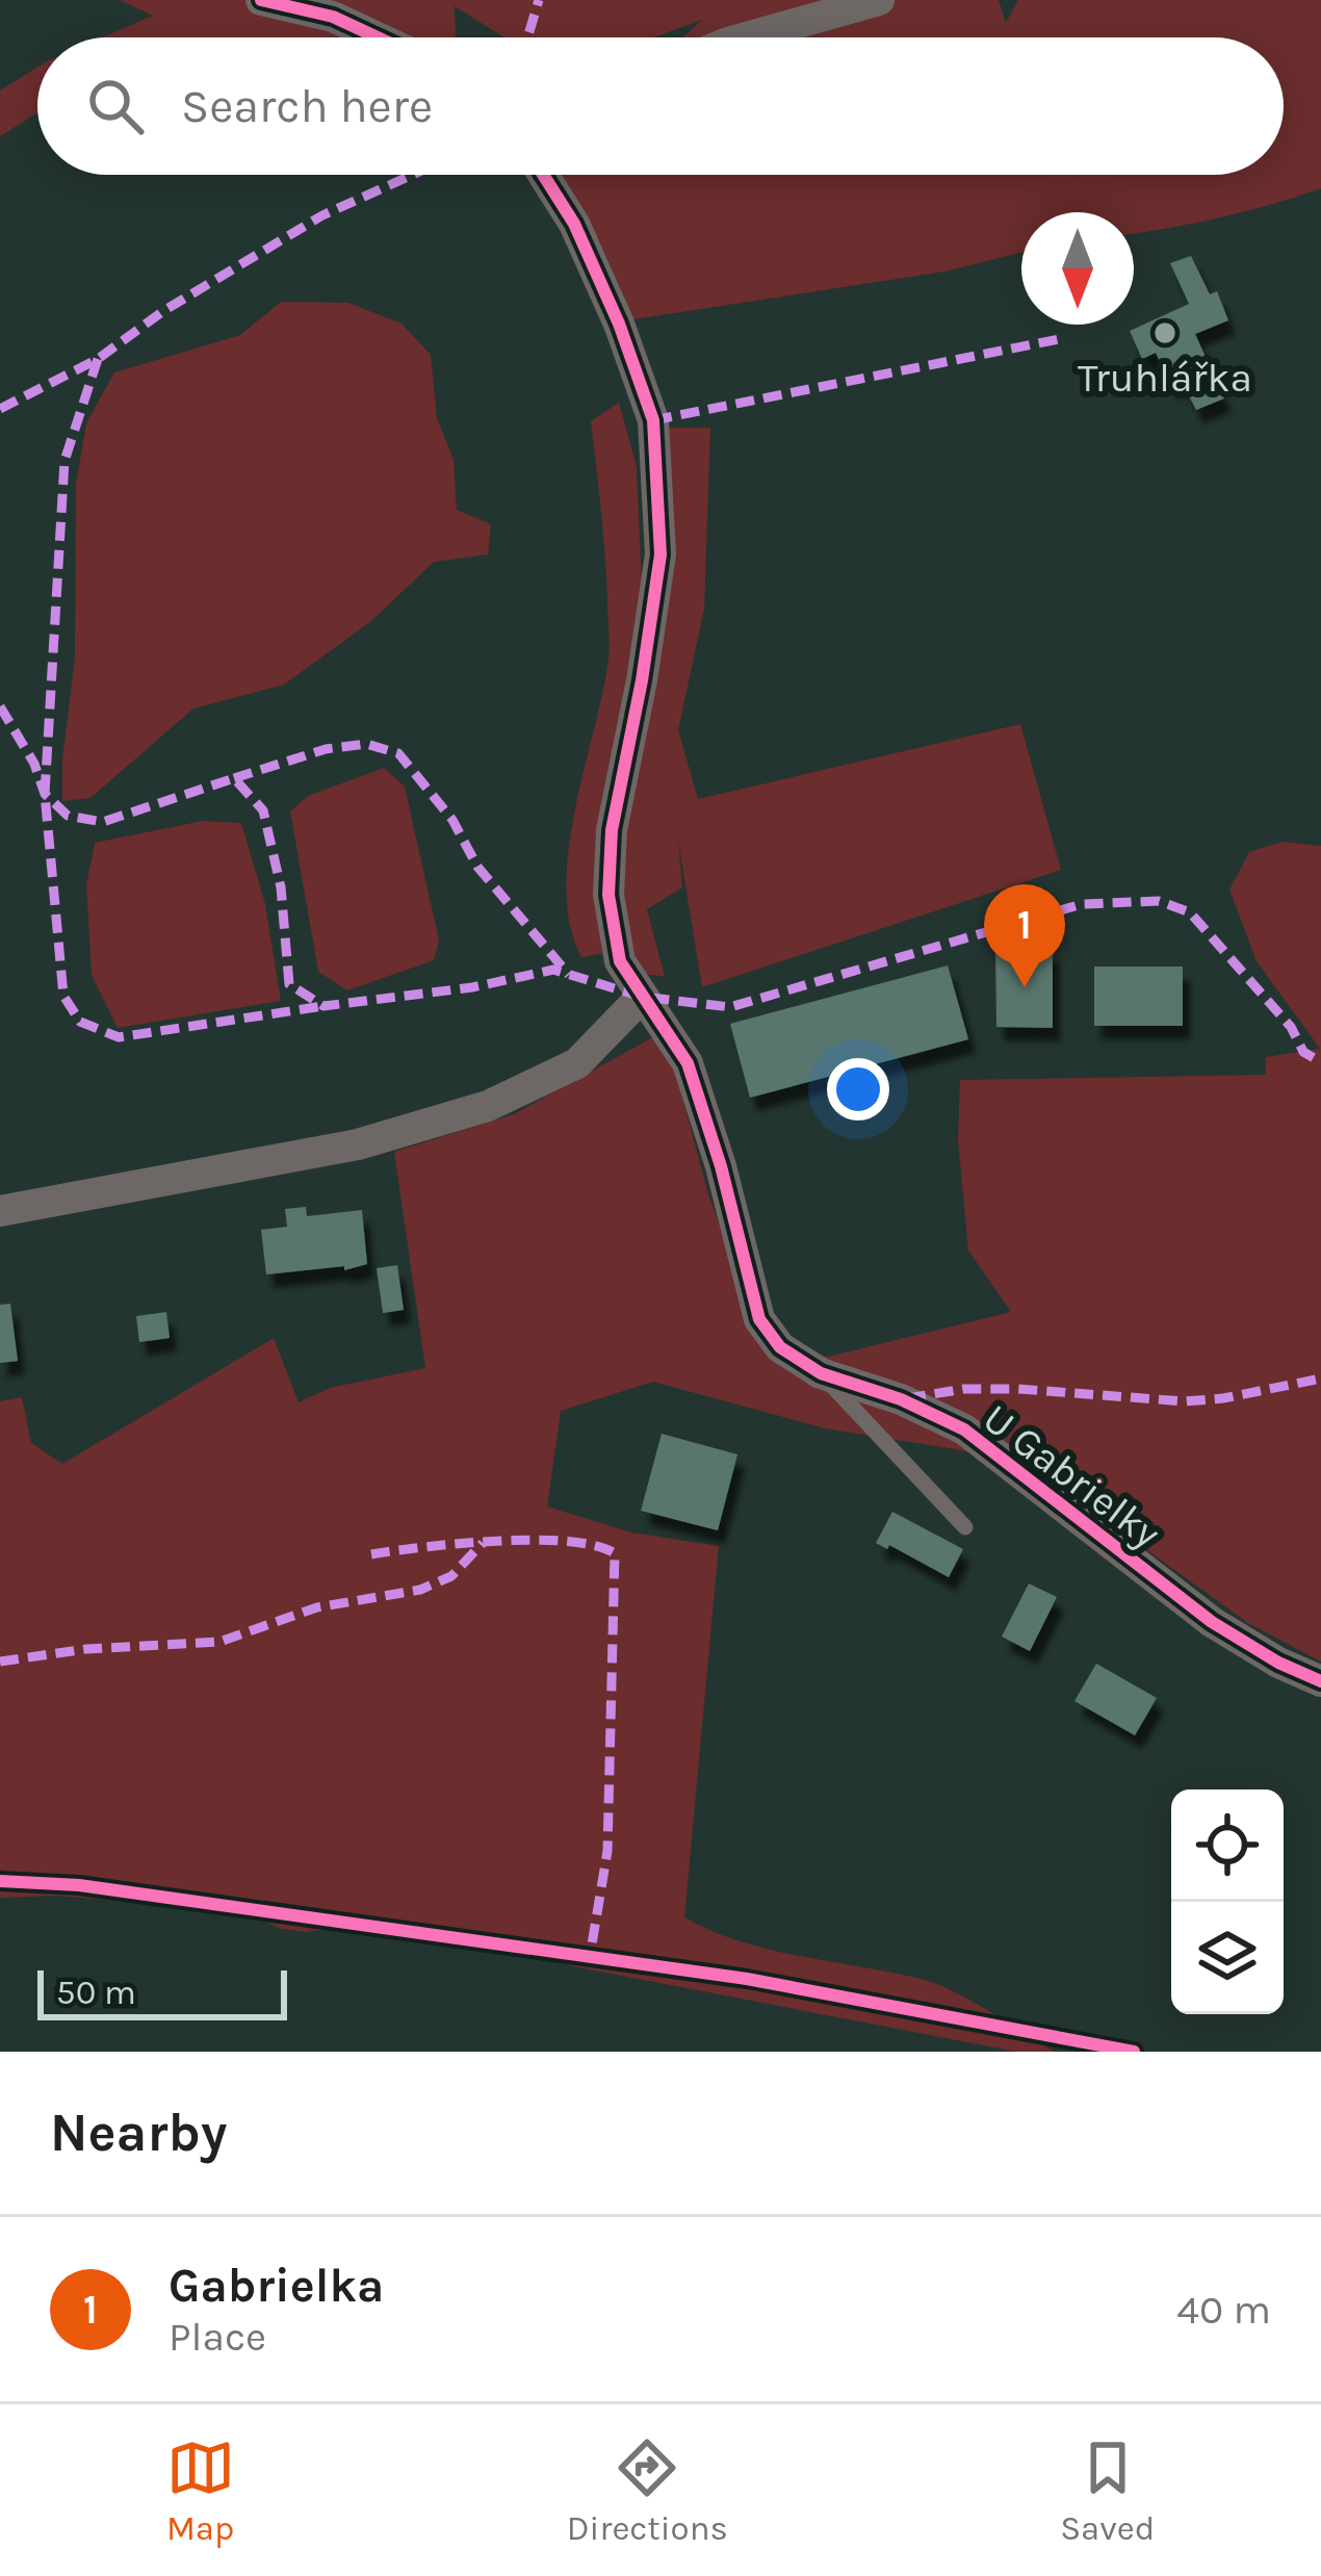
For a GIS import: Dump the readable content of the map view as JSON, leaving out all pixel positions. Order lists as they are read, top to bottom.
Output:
{
  "streets": {
    "street": ["U Gabrielky"]
  },
  "places": ["Truhlářka"],
  "scale_bar": "50 m",
  "north": "bottom",
  "page": {
    "search": "Search here",
    "pins": "1",
    "scale": "50 m",
    "heading": "Nearby",
    "list": [
      {
        "mark": "1",
        "name": "Gabrielka",
        "note": "Place",
        "value": "40 m"
      }
    ],
    "nav": ["Map", "Directions", "Saved"]
  }
}
